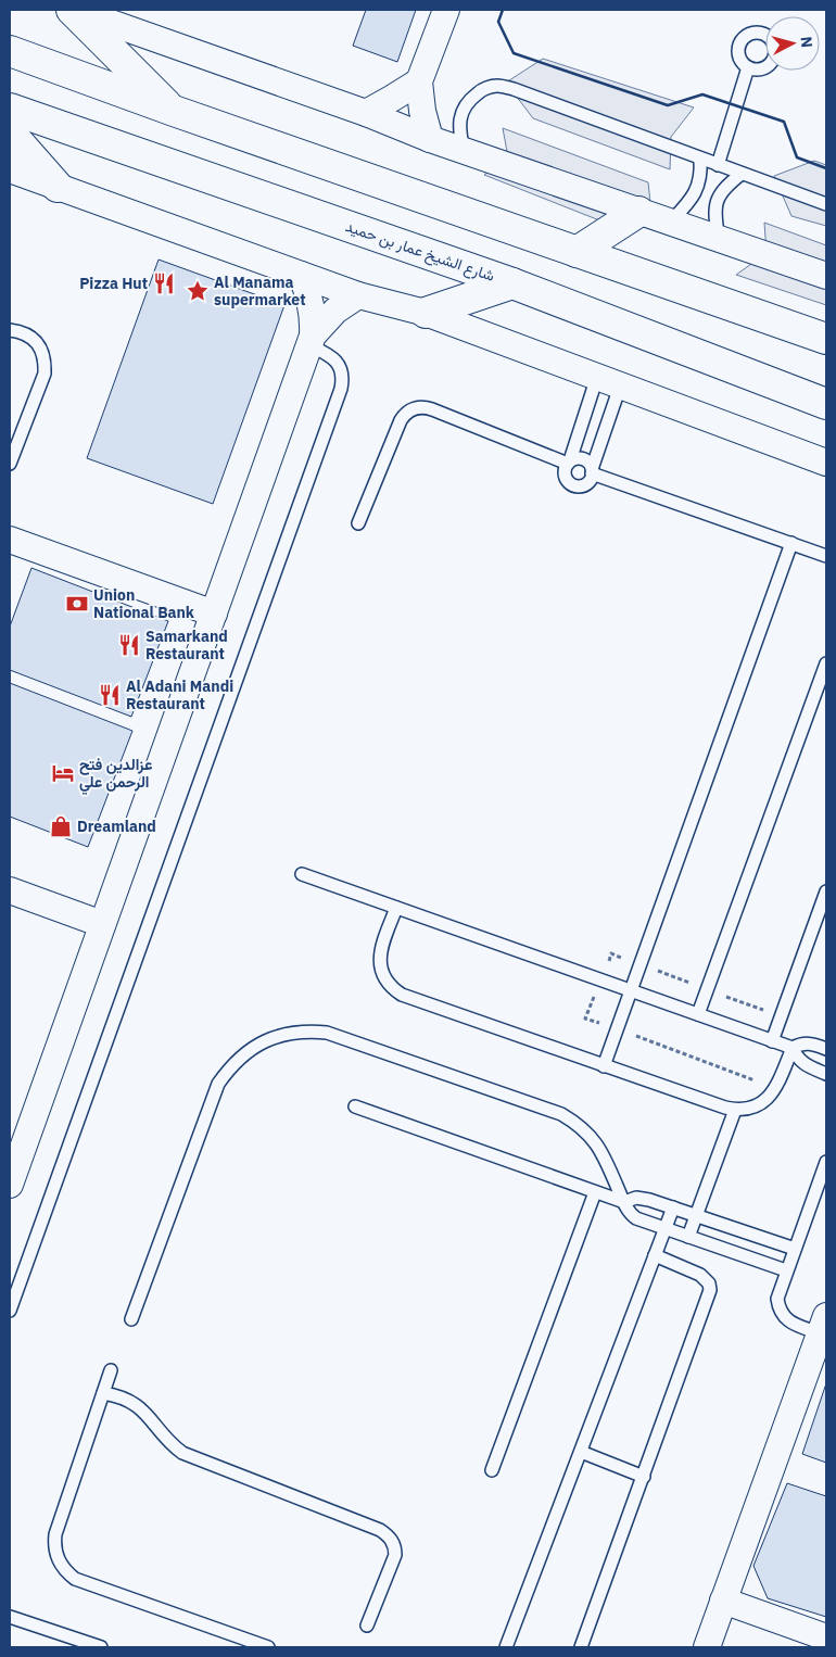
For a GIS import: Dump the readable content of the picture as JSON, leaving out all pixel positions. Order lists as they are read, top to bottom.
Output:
{
  "streets": {
    "main road": ["شارع الشيخ عمار بن حميد"]
  },
  "places": {
    "restaurant": ["Pizza Hut", "Samarkand Restaurant", "Al Adani Mandi Restaurant"],
    "place": ["Al Manama supermarket"],
    "bank": ["Union National Bank"],
    "hotel": ["عزالدين فتح الرحمن علي"],
    "shop": ["Dreamland"]
  },
  "north": "right"
}
